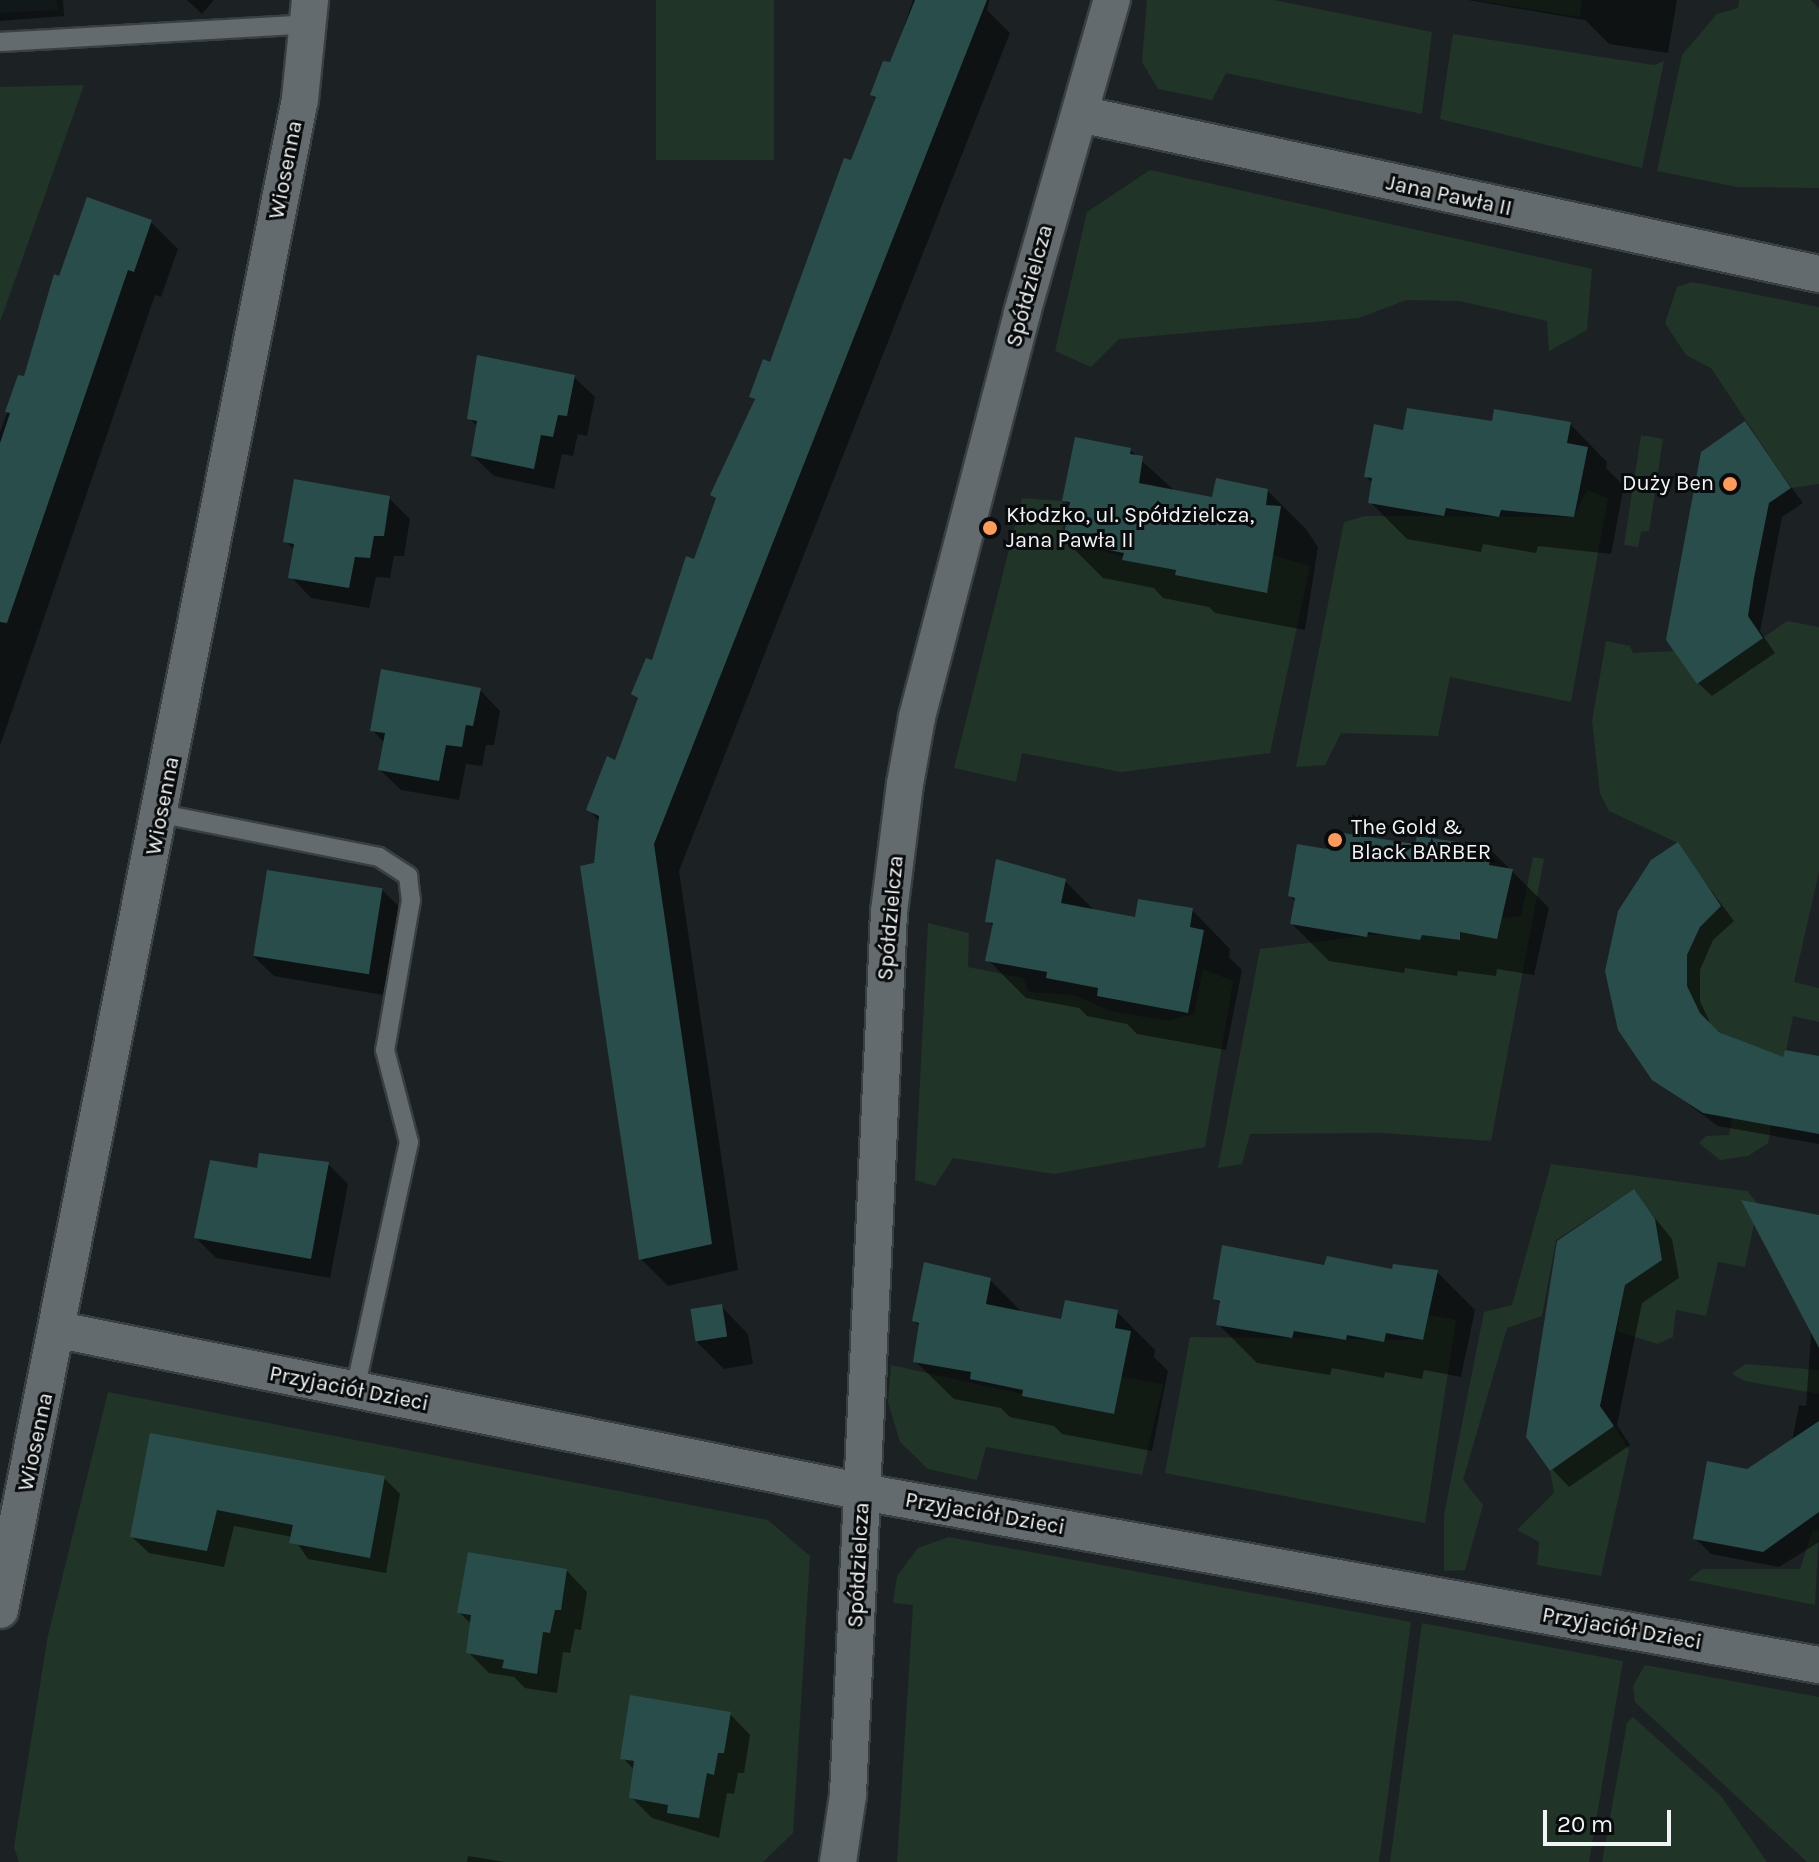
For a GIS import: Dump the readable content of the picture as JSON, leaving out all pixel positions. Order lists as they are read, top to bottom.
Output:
{
  "streets": {
    "street": [
      "Wiosenna",
      "Jana Pawła II",
      "Spółdzielcza",
      "Przyjaciół Dzieci"
    ]
  },
  "crossings": [
    ["Wiosenna", "Przyjaciół Dzieci"],
    ["Jana Pawła II", "Spółdzielcza"],
    ["Spółdzielcza", "Przyjaciół Dzieci"]
  ],
  "places": ["Duży Ben", "Kłodzko, ul. Spółdzielcza, Jana Pawła II", "The Gold & Black BARBER"],
  "scale_bar": "20 m"
}
